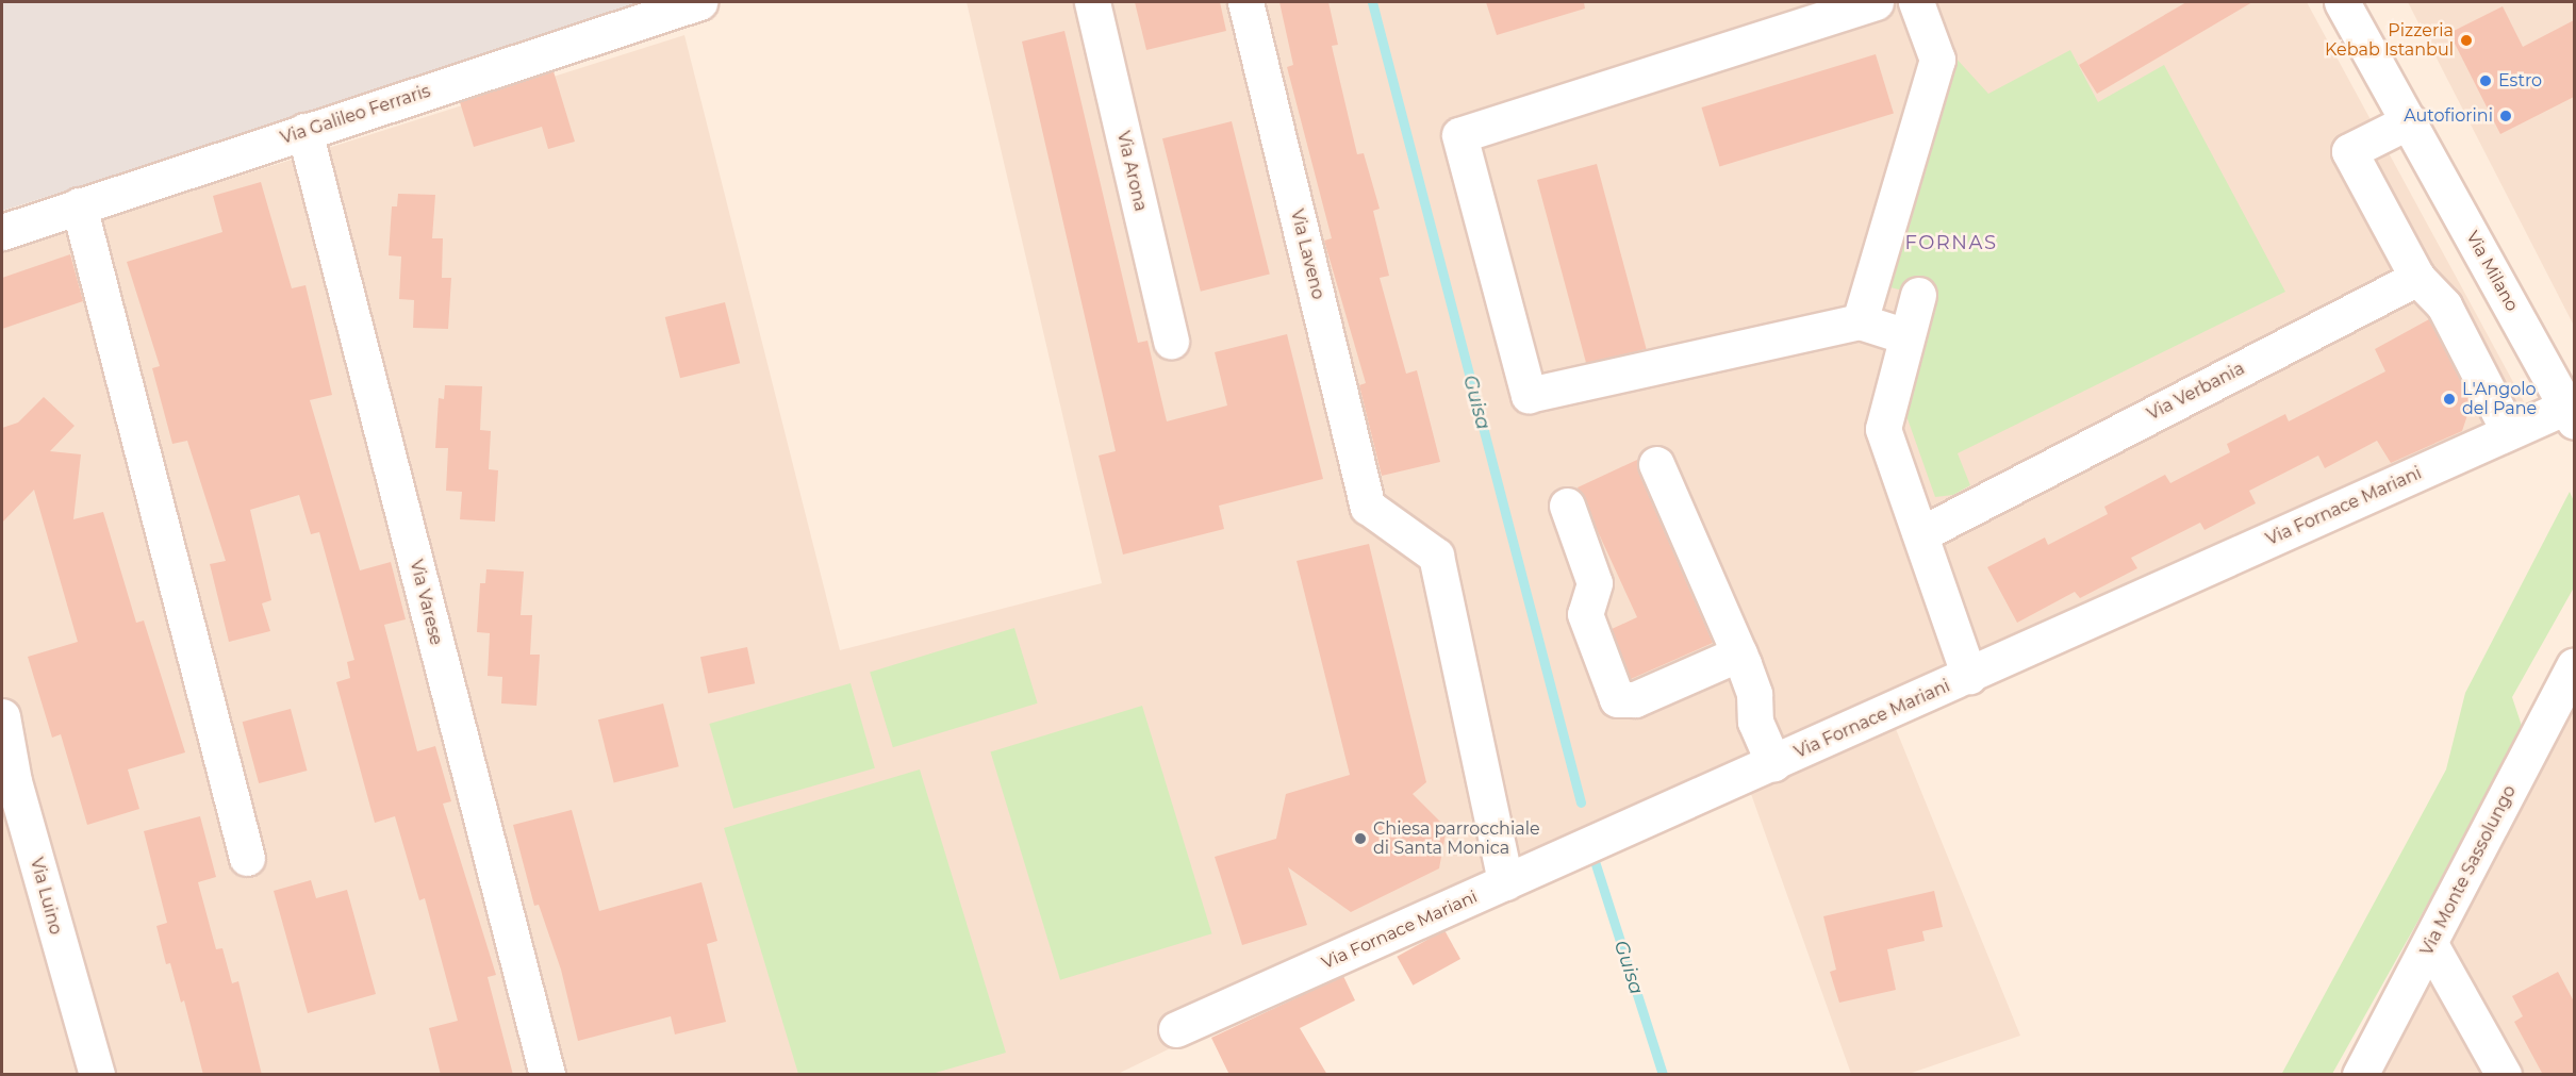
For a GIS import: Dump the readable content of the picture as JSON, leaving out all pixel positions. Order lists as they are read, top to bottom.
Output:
{
  "streets": {
    "street": [
      "Via Galileo Ferraris",
      "Via Arona",
      "Via Laveno",
      "Via Milano",
      "Via Verbania",
      "Via Fornace Mariani",
      "Via Varese",
      "Via Monte Sassolungo",
      "Via Luino"
    ]
  },
  "crossings": [
    ["Via Galileo Ferraris", "Via Varese"],
    ["Via Laveno", "Via Fornace Mariani"],
    ["Via Milano", "Via Fornace Mariani"]
  ],
  "districts": ["FORNAS"],
  "water": ["Guisa"],
  "places": [
    "Pizzeria Kebab Istanbul",
    "Estro",
    "Autofiorini",
    "L'Angolo del Pane",
    "Chiesa parrocchiale di Santa Monica"
  ]
}
